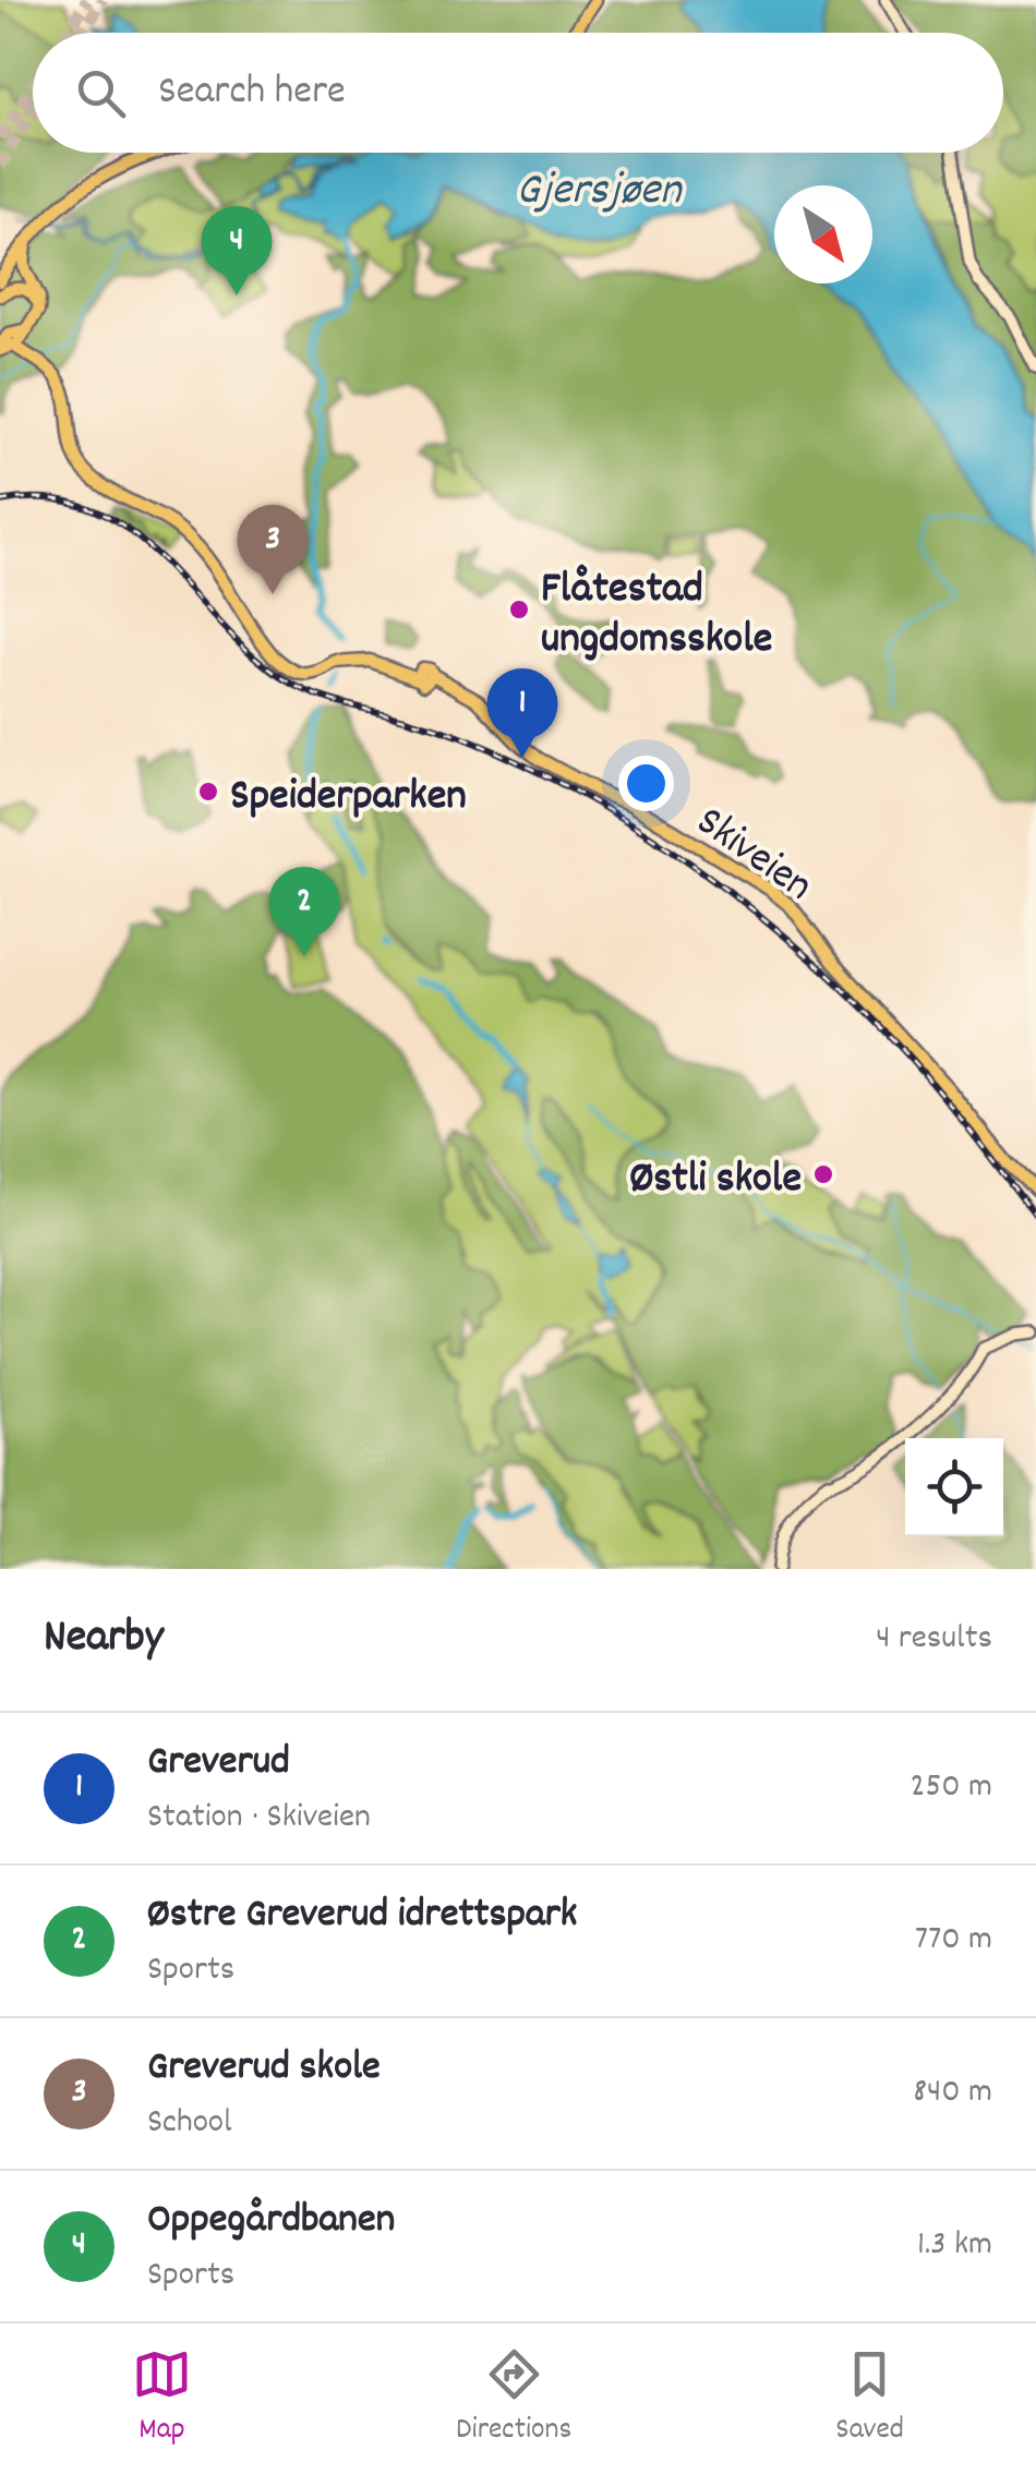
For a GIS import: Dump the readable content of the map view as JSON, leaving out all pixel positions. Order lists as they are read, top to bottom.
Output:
{
  "streets": {
    "main road": ["Skiveien"]
  },
  "water": ["Gjersjøen"],
  "places": ["Flåtestad ungdomsskole", "Speiderparken", "Østli skole"],
  "north": "bottom right",
  "page": {
    "search": "Search here",
    "pins": [
      "4",
      "3",
      "1",
      "2"
    ],
    "heading": ["Nearby", "4 results"],
    "list": [
      {
        "mark": "1",
        "name": "Greverud",
        "note": "Station · Skiveien",
        "value": "250 m"
      },
      {
        "mark": "2",
        "name": "Østre Greverud idrettspark",
        "note": "Sports",
        "value": "770 m"
      },
      {
        "mark": "3",
        "name": "Greverud skole",
        "note": "School",
        "value": "840 m"
      },
      {
        "mark": "4",
        "name": "Oppegårdbanen",
        "note": "Sports",
        "value": "1.3 km"
      }
    ],
    "nav": ["Map", "Directions", "Saved"]
  }
}
